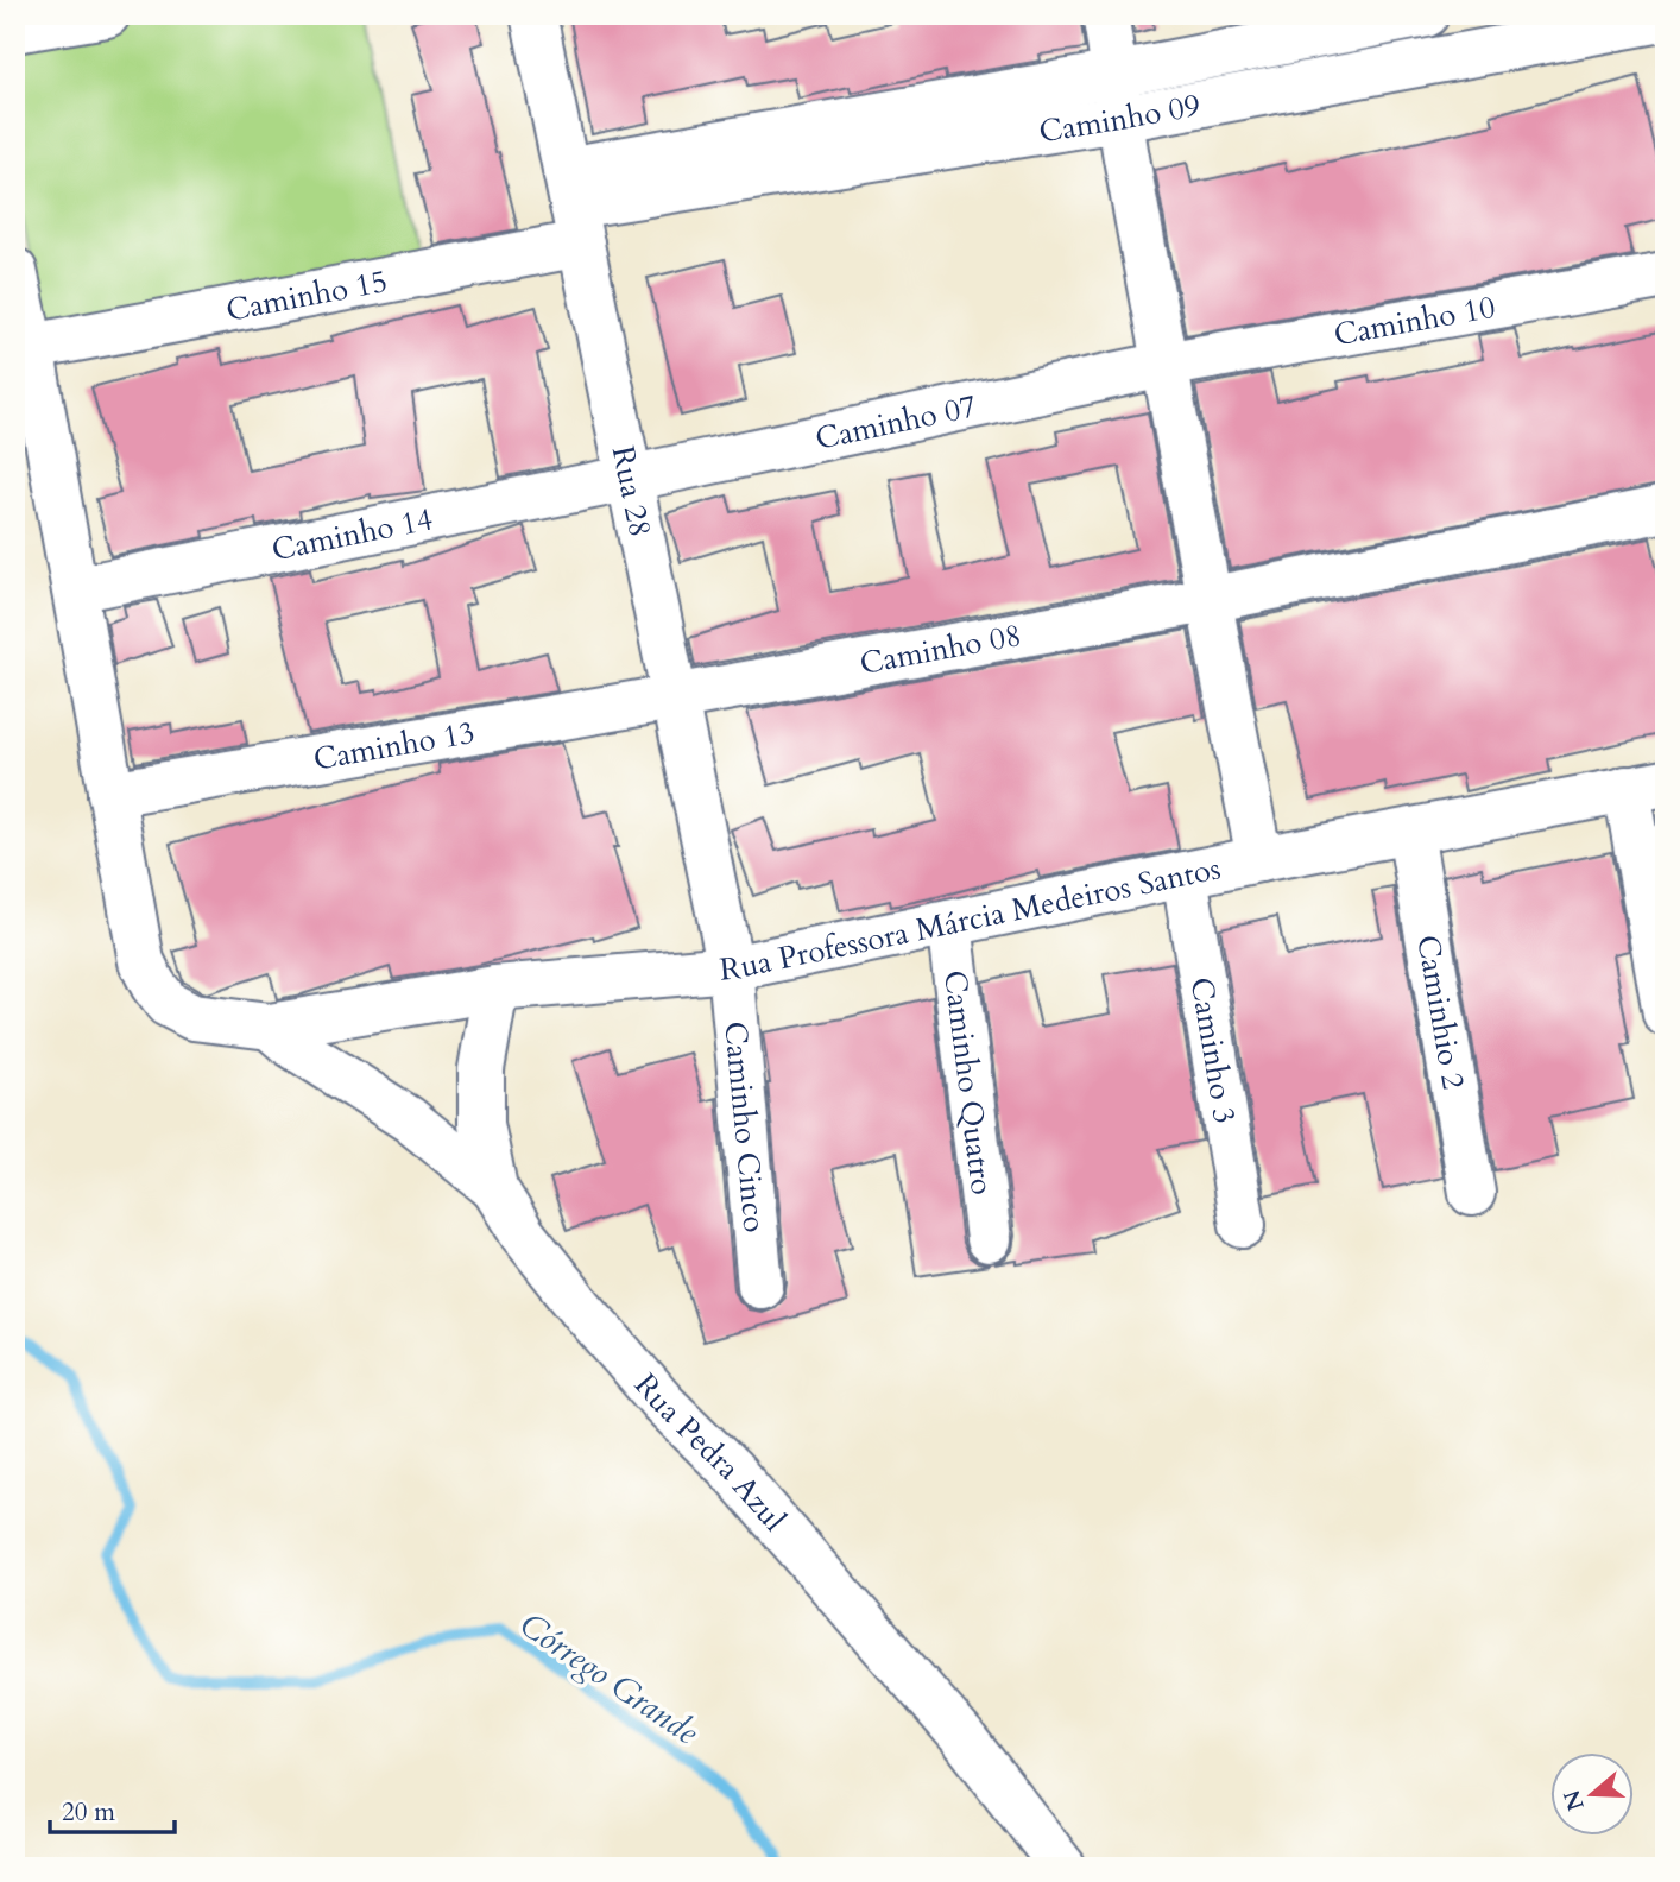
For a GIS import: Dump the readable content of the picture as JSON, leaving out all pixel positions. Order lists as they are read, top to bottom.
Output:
{
  "streets": {
    "street": [
      "Caminho 09",
      "Caminho 15",
      "Caminho 10",
      "Caminho 07",
      "Rua 28",
      "Caminho 14",
      "Caminho 08",
      "Caminho 13",
      "Rua Professora Márcia Medeiros Santos",
      "Caminhio 2",
      "Caminho 3",
      "Caminho Quatro",
      "Caminho Cinco",
      "Rua Pedra Azul"
    ]
  },
  "crossings": [
    ["Caminho 09", "Caminho 15"],
    ["Caminho 09", "Rua 28"],
    ["Caminho 15", "Rua 28"],
    ["Caminho 10", "Caminho 07"],
    ["Caminho 07", "Rua 28"],
    ["Caminho 07", "Caminho 14"],
    ["Rua 28", "Caminho 14"],
    ["Rua 28", "Caminho 08"],
    ["Rua 28", "Caminho 13"],
    ["Rua 28", "Rua Professora Márcia Medeiros Santos"],
    ["Rua 28", "Caminho Cinco"],
    ["Caminho 08", "Caminho 13"],
    ["Rua Professora Márcia Medeiros Santos", "Caminhio 2"],
    ["Rua Professora Márcia Medeiros Santos", "Caminho 3"],
    ["Rua Professora Márcia Medeiros Santos", "Caminho Quatro"],
    ["Rua Professora Márcia Medeiros Santos", "Caminho Cinco"],
    ["Rua Professora Márcia Medeiros Santos", "Rua Pedra Azul"]
  ],
  "water": ["Córrego Grande"],
  "scale_bar": "20 m",
  "north": "left"
}
